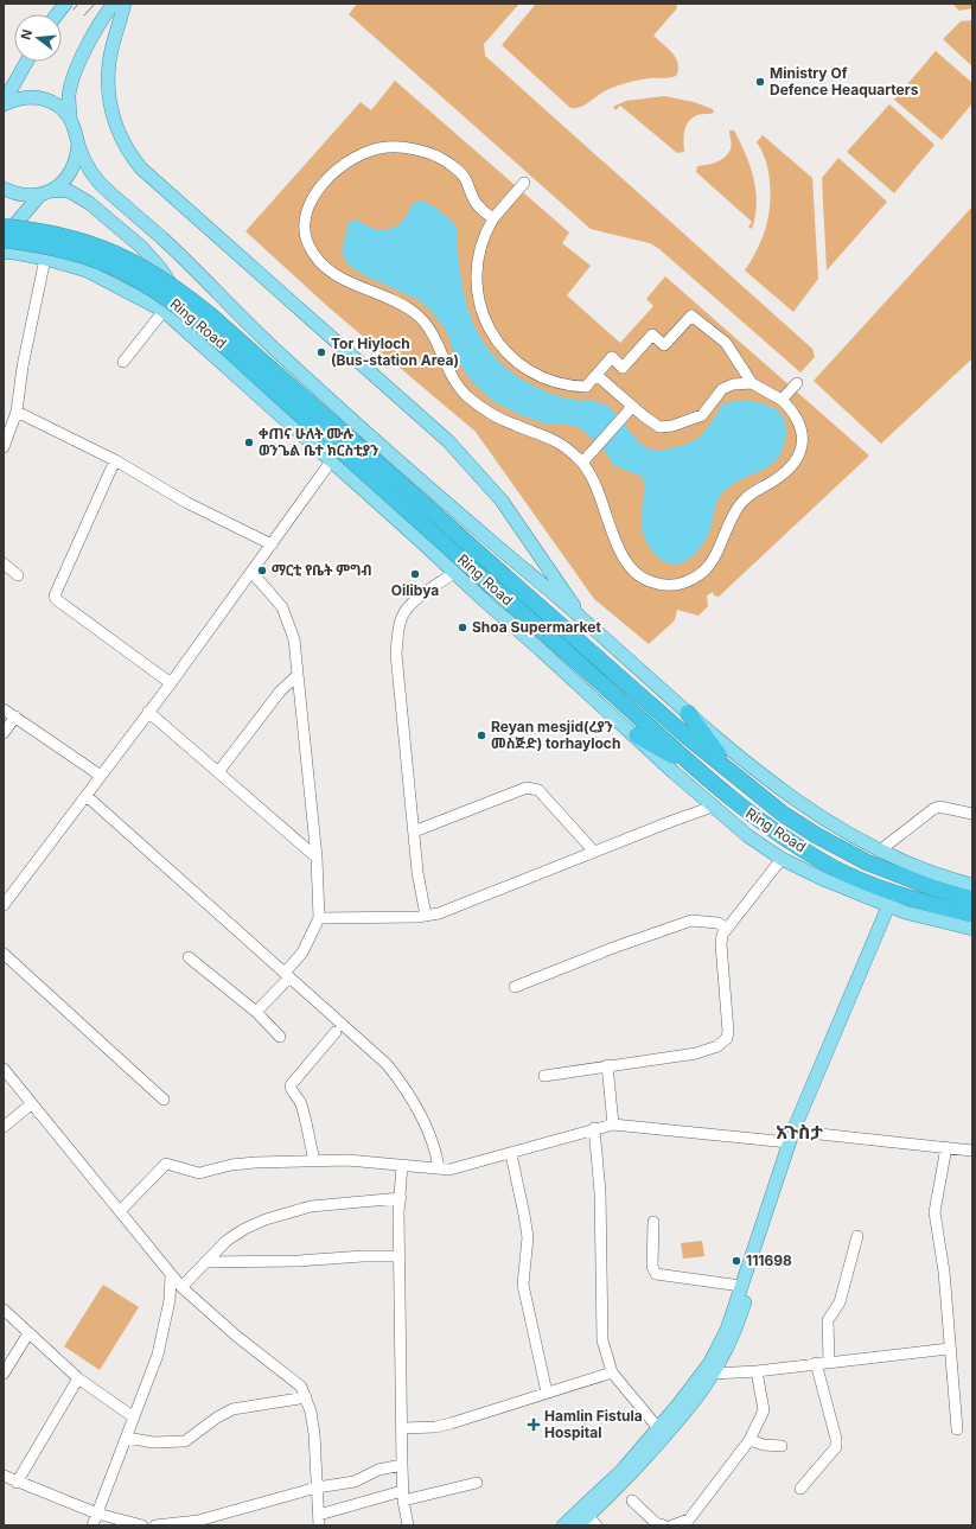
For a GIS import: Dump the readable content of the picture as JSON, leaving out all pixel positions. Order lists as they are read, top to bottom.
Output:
{
  "streets": {
    "highway": ["Ring Road"]
  },
  "districts": ["አጉስታ"],
  "places": {
    "other": [
      "Ministry Of Defence Heaquarters",
      "Tor Hiyloch (Bus-station Area)",
      "ቀጠና ሁለት ሙሉ ወንጌል ቤተ ክርስቲያን",
      "ማርቲ የቤት ምግብ",
      "Oilibya",
      "Shoa Supermarket",
      "Reyan mesjid(ረያን መስጅድ) torhayloch",
      "111698"
    ],
    "health": ["Hamlin Fistula Hospital"]
  },
  "north": "left"
}
